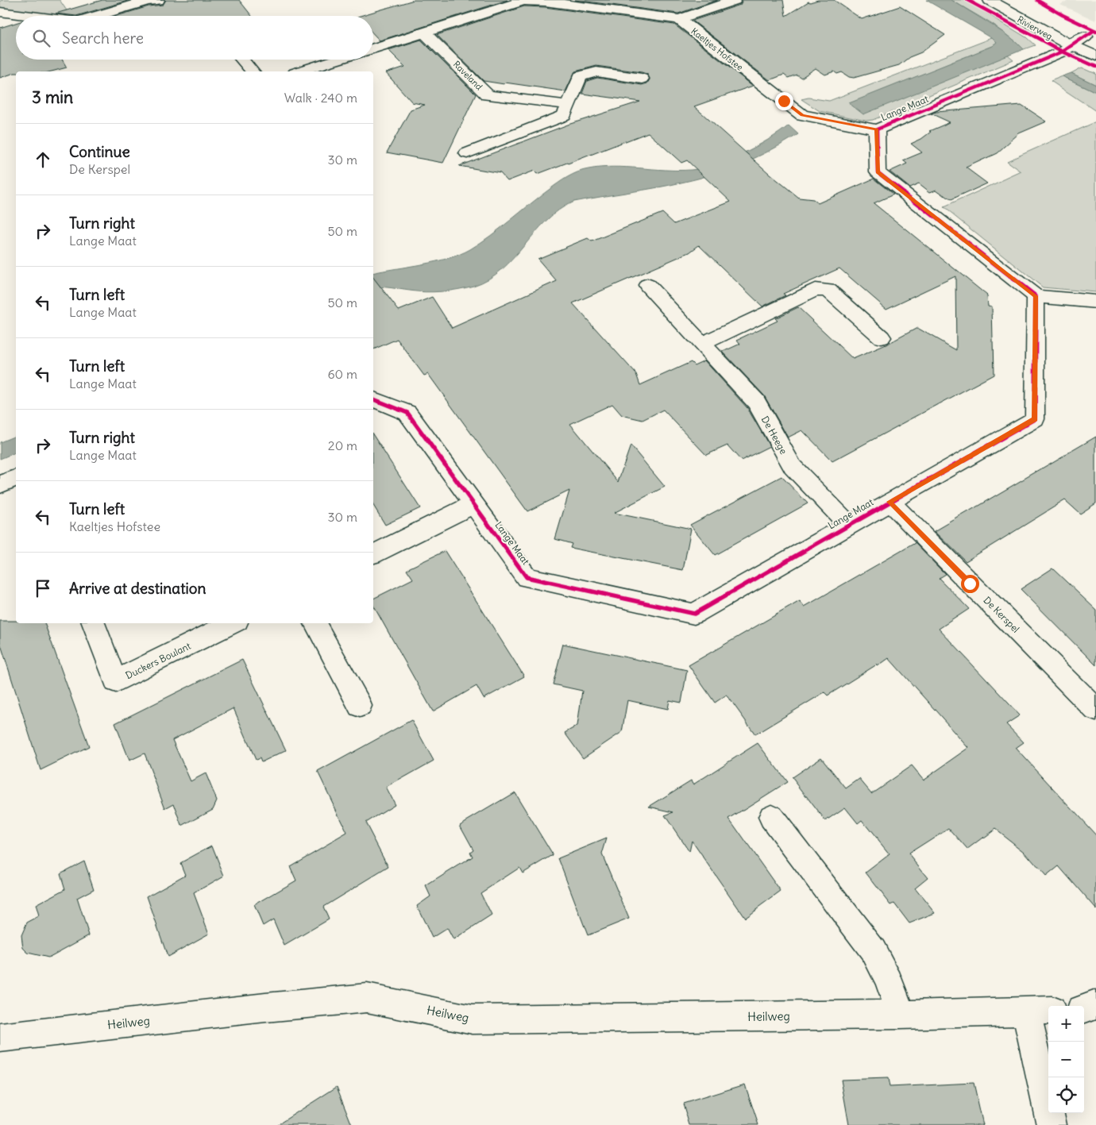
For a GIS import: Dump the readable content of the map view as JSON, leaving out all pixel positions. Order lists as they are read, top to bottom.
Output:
{
  "streets": {
    "street": [
      "Rivierweg",
      "Kaeltjes Hofstee",
      "Raveland",
      "Lange Maat",
      "De Heege",
      "De Kerspel",
      "Duckers Boulant",
      "Heilweg"
    ]
  },
  "crossings": [
    ["Rivierweg", "Lange Maat"],
    ["Kaeltjes Hofstee", "Lange Maat"],
    ["Lange Maat", "De Heege"],
    ["Lange Maat", "De Kerspel"]
  ],
  "page": {
    "search": "Search here",
    "heading": ["3 min", "Walk · 240 m"],
    "list": [
      ["Continue", "De Kerspel", "30 m"],
      ["Turn right", "Lange Maat", "50 m"],
      ["Turn left", "Lange Maat", "50 m"],
      ["Turn left", "Lange Maat", "60 m"],
      ["Turn right", "Lange Maat", "20 m"],
      ["Turn left", "Kaeltjes Hofstee", "30 m"],
      "Arrive at destination"
    ],
    "map_buttons": ["+", "−"]
  }
}
